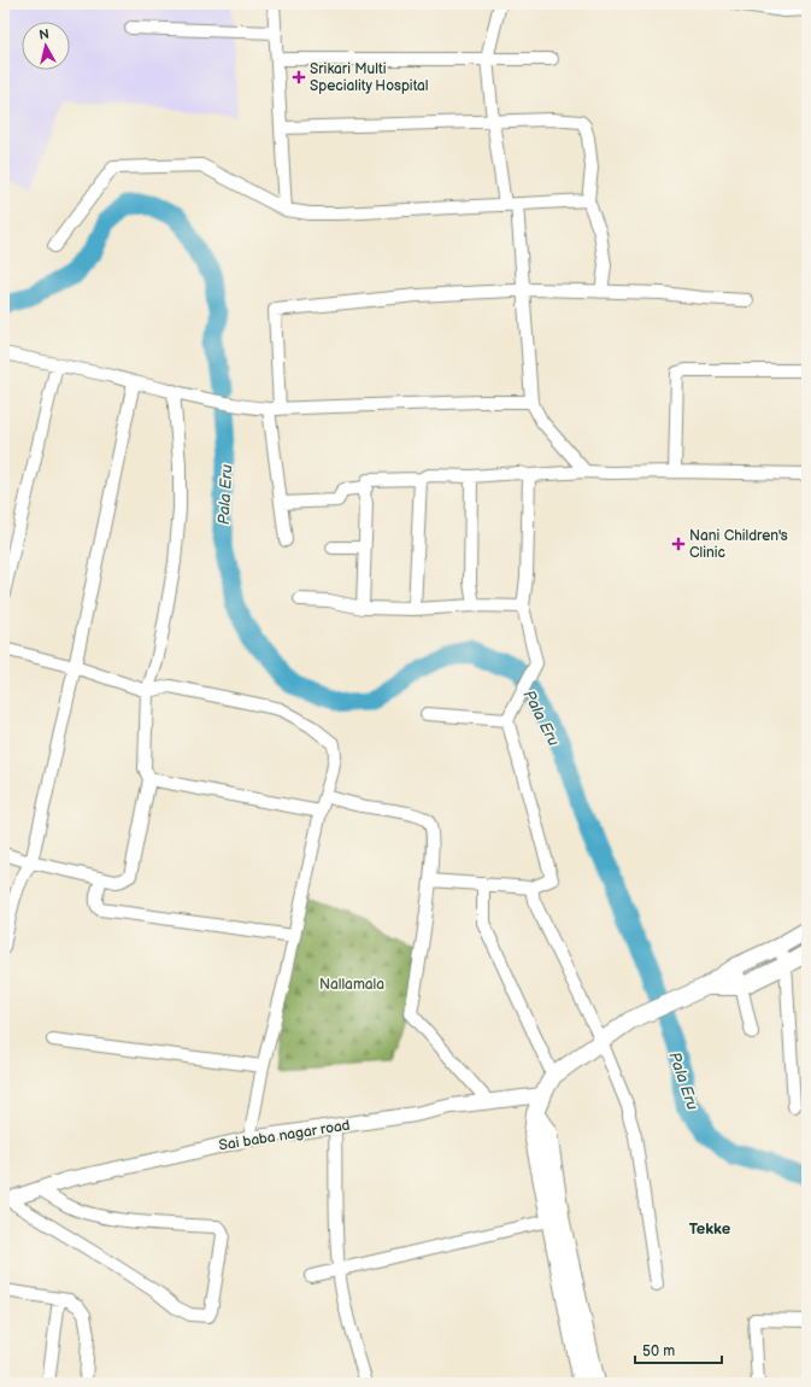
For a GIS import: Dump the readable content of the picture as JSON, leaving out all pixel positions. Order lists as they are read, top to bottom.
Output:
{
  "streets": {
    "main road": ["Sai baba nagar road"]
  },
  "districts": ["Tekke"],
  "water": ["Pala Eru"],
  "parks": ["Nallamala"],
  "places": {
    "health": ["Srikari Multi Speciality Hospital", "Nani Children's Clinic"]
  },
  "scale_bar": "50 m",
  "north": "top"
}
